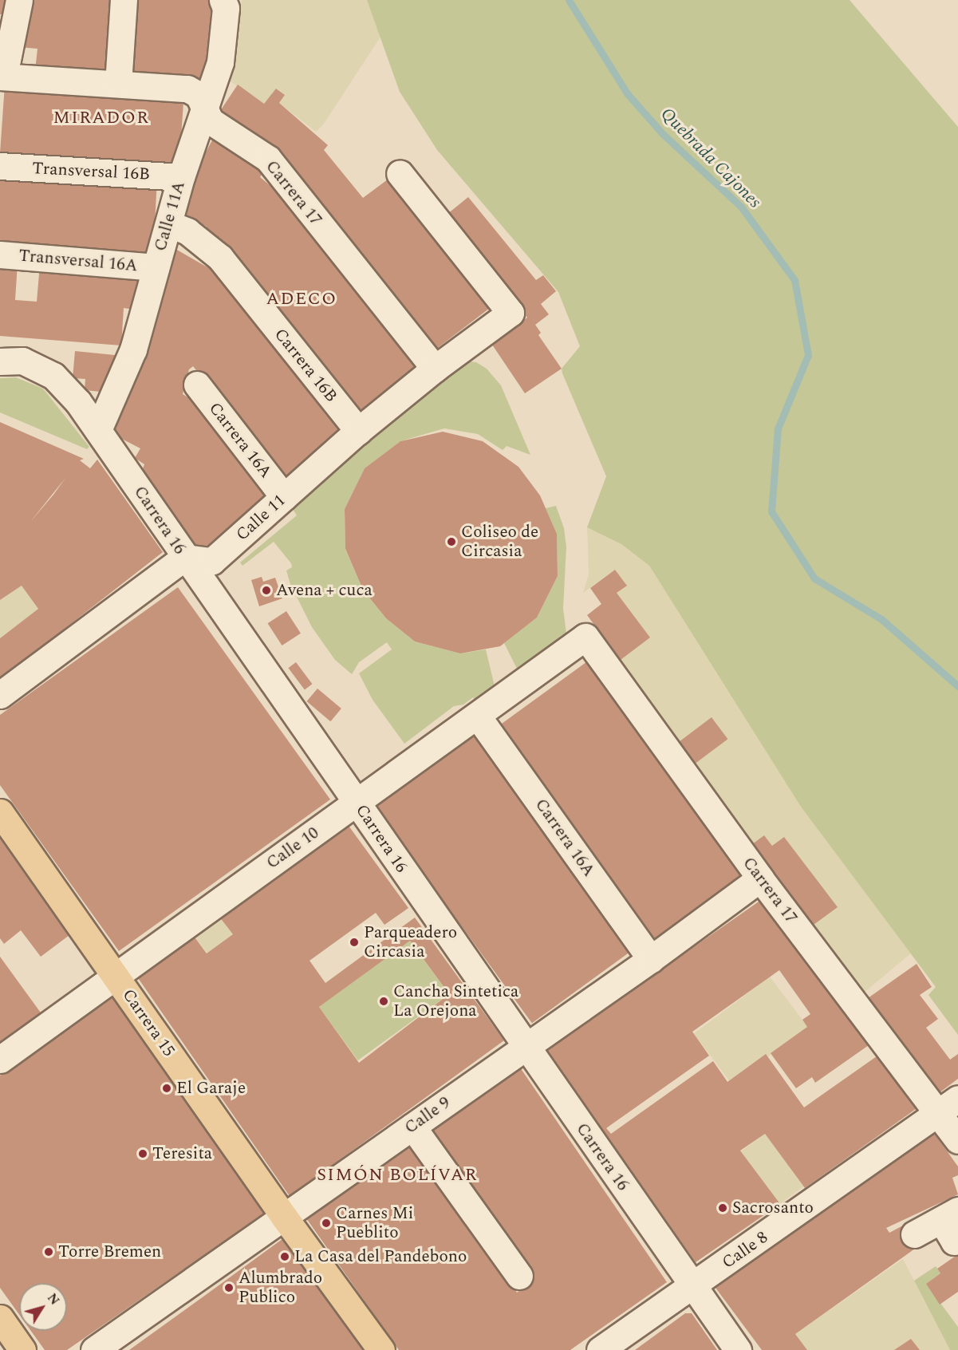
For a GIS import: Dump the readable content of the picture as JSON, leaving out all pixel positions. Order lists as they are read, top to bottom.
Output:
{
  "streets": {
    "main road": ["Carrera 15"],
    "street": [
      "Transversal 16B",
      "Carrera 17",
      "Calle 11A",
      "Transversal 16A",
      "Carrera 16B",
      "Carrera 16A",
      "Calle 11",
      "Carrera 16",
      "Calle 10",
      "Calle 9",
      "Calle 8"
    ]
  },
  "crossings": [
    ["Transversal 16B", "Calle 11A"],
    ["Carrera 17", "Calle 11A"],
    ["Carrera 17", "Calle 11"],
    ["Carrera 17", "Calle 10"],
    ["Carrera 17", "Calle 9"],
    ["Carrera 17", "Calle 8"],
    ["Calle 11A", "Transversal 16A"],
    ["Calle 11A", "Carrera 16B"],
    ["Calle 11A", "Carrera 16"],
    ["Carrera 16B", "Calle 11"],
    ["Carrera 16A", "Calle 11"],
    ["Carrera 16A", "Calle 10"],
    ["Carrera 16A", "Calle 9"],
    ["Calle 11", "Carrera 16"],
    ["Carrera 16", "Calle 10"],
    ["Carrera 16", "Calle 9"],
    ["Carrera 16", "Calle 8"],
    ["Calle 10", "Carrera 15"],
    ["Carrera 15", "Calle 9"]
  ],
  "districts": ["MIRADOR", "ADECO", "SIMÓN BOLÍVAR"],
  "water": ["Quebrada Cajones"],
  "places": [
    "Coliseo de Circasia",
    "Avena + cuca",
    "Parqueadero Circasia",
    "Cancha Sintetica La Orejona",
    "El Garaje",
    "Teresita",
    "Sacrosanto",
    "Carnes Mi Pueblito",
    "Torre Bremen",
    "La Casa del Pandebono",
    "Alumbrado Publico"
  ],
  "north": "top right"
}
